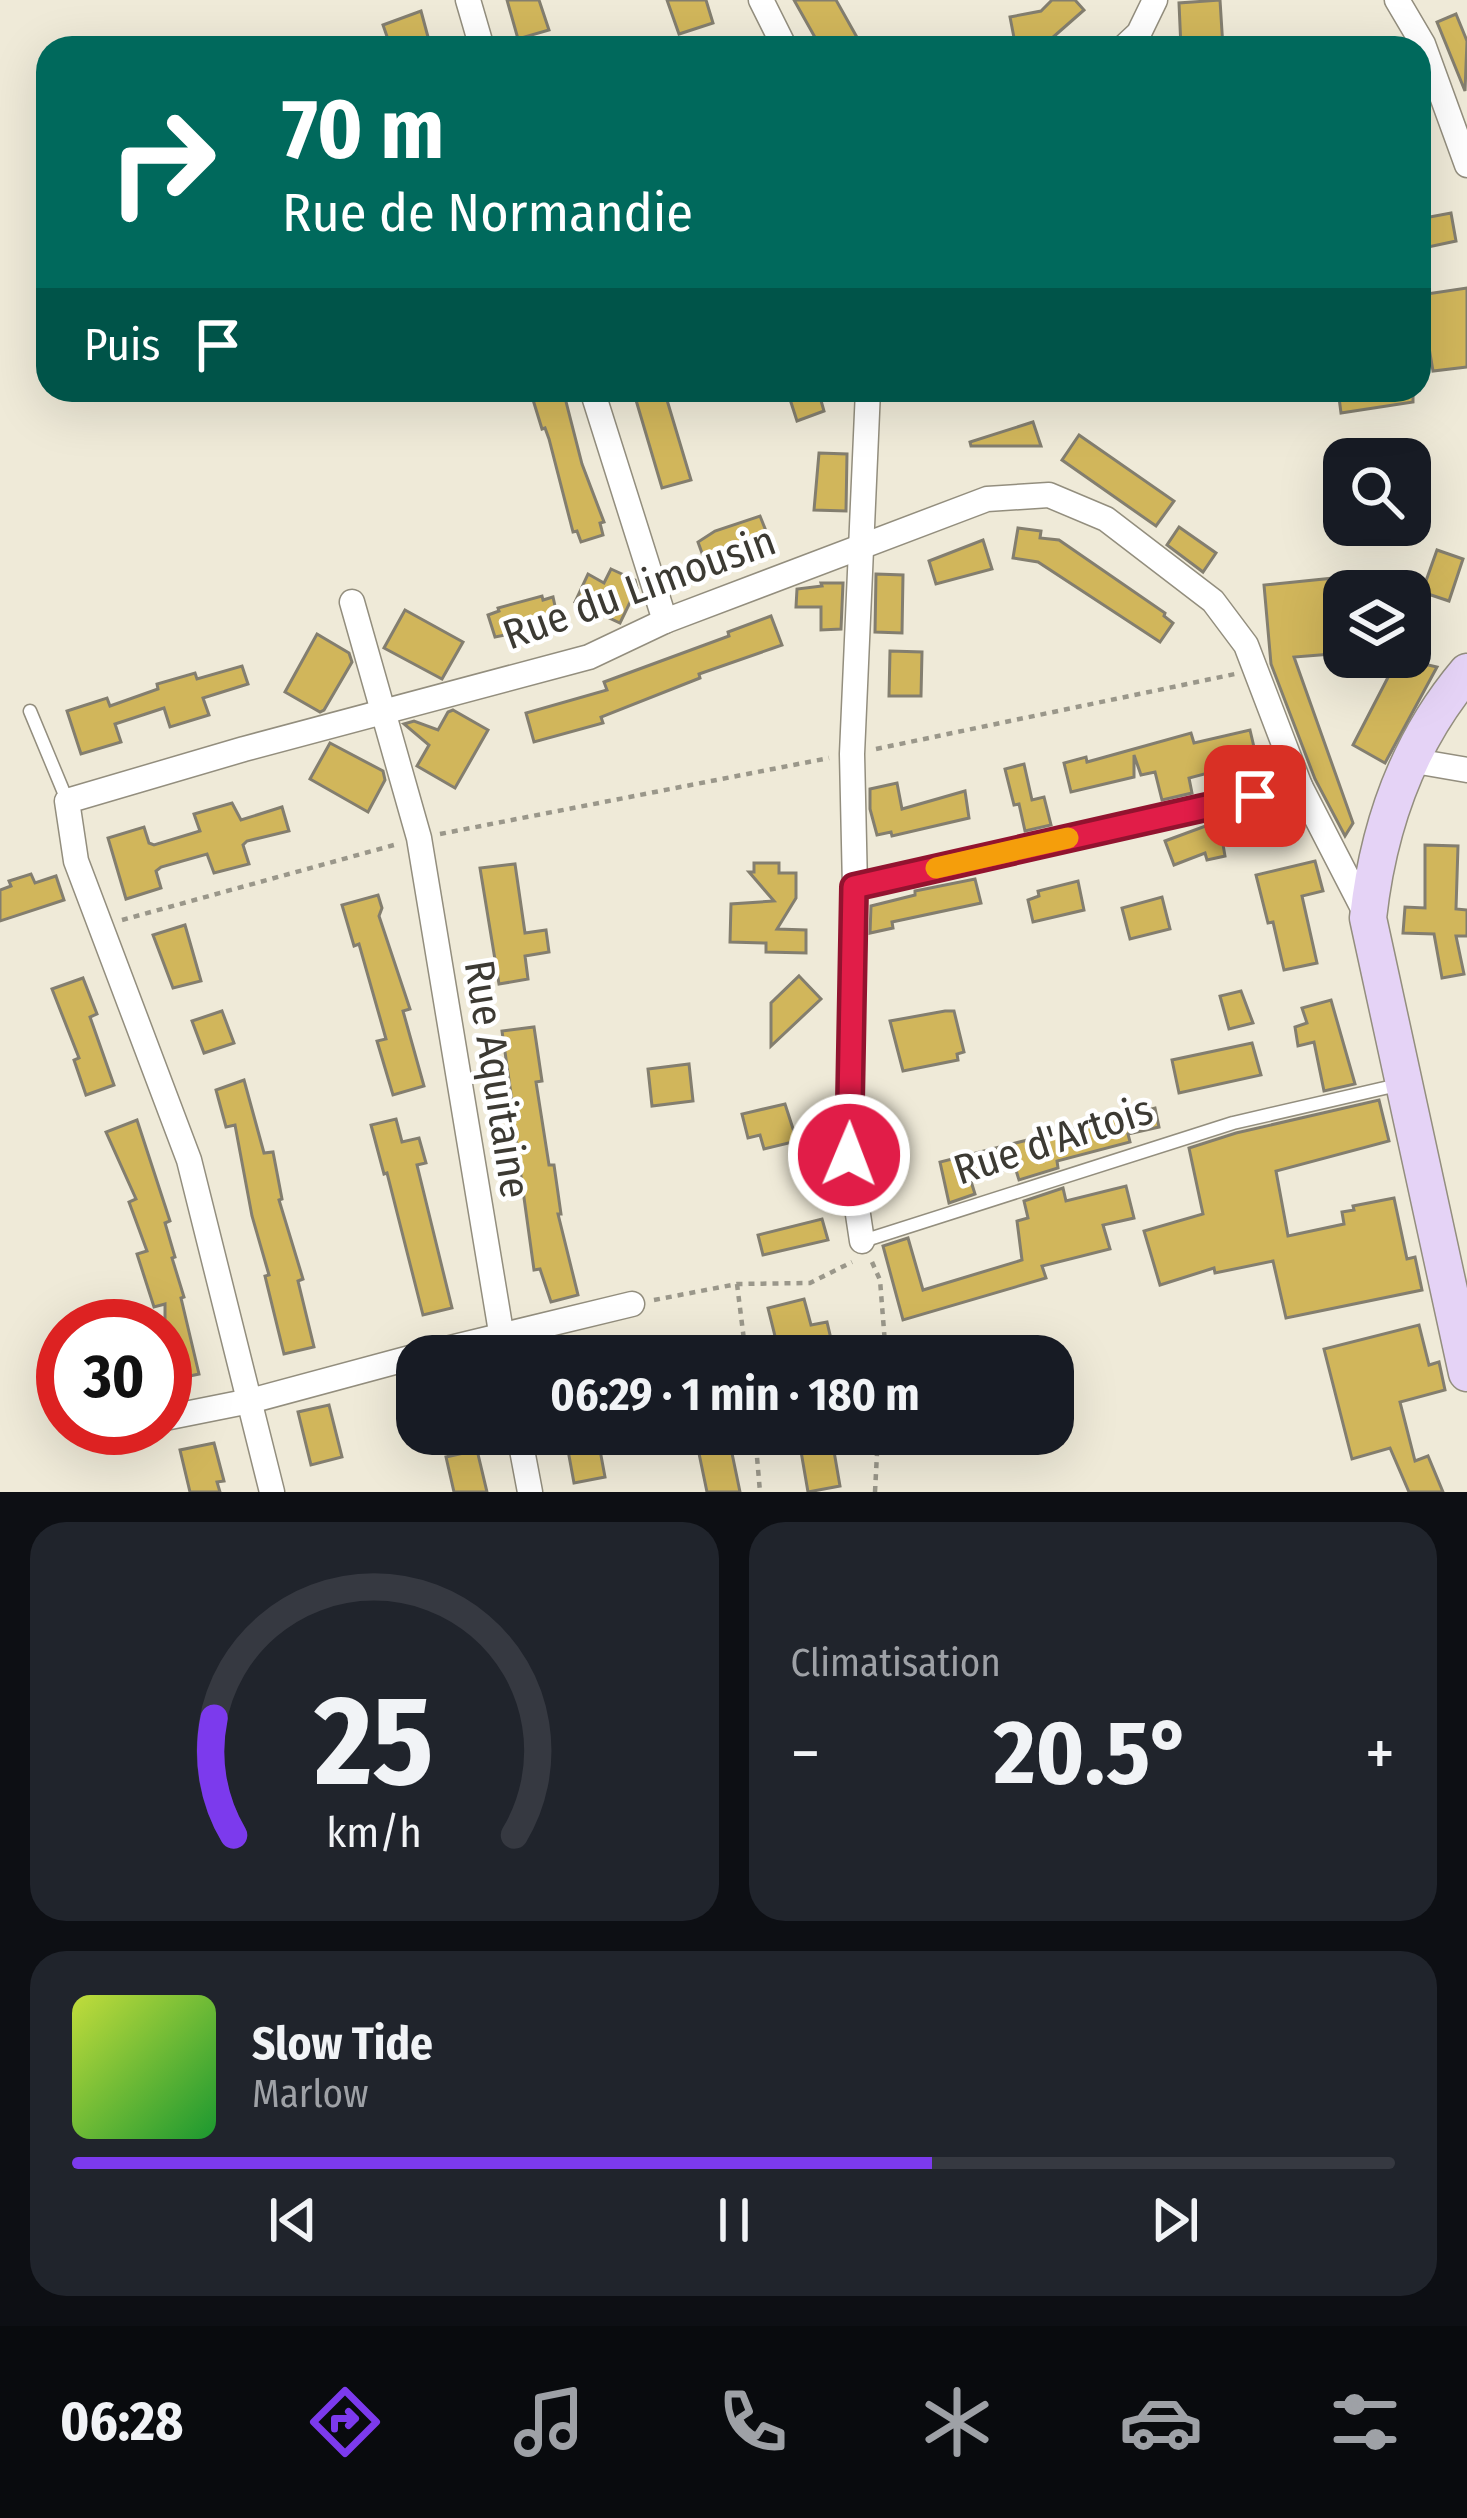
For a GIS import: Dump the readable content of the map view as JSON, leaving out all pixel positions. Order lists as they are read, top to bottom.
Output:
{
  "streets": {
    "street": ["Rue du Limousin", "Rue Aquitaine"],
    "lane": ["Rue d'Artois"]
  },
  "crossings": [
    ["Rue du Limousin", "Rue Aquitaine"]
  ],
  "page": {
    "turn": ["70 m", "Rue de Normandie"],
    "then": "Puis",
    "limit": "30",
    "trip": "06:29 · 1 min · 180 m",
    "tile": "Climatisation",
    "heat": ["−", "20.5°", "+"],
    "song": ["Slow Tide", "Marlow"],
    "tabs": "06:28",
    "gauge": ["25", "km/h"]
  }
}
